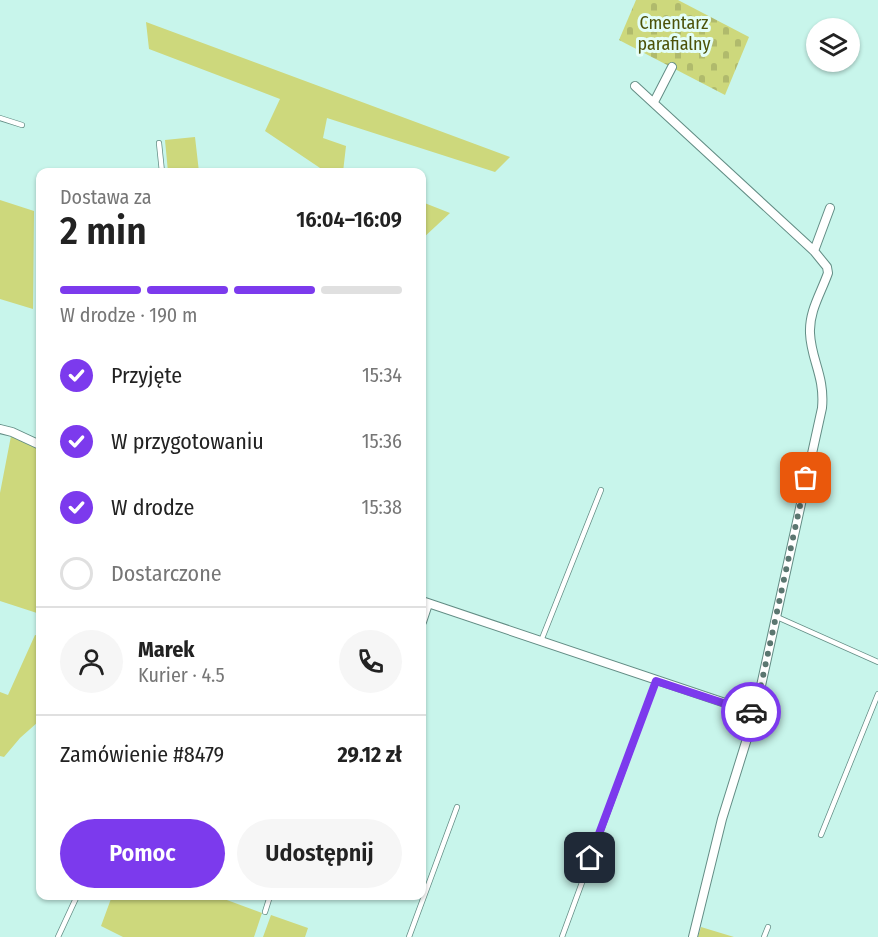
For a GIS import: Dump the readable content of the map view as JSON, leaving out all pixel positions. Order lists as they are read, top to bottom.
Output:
{
  "parks": ["Cmentarz parafialny"],
  "page": {
    "heading": ["2 min", "Dostawa za", "16:04–16:09"],
    "panel": [
      "Marek",
      "Kurier · 4.5",
      "Zamówienie #8479",
      "29.12 zł"
    ],
    "bar": "W drodze · 190 m",
    "list": [
      ["Przyjęte", "15:34"],
      ["W przygotowaniu", "15:36"],
      ["W drodze", "15:38"],
      "Dostarczone"
    ],
    "buttons": ["Pomoc", "Udostępnij"]
  }
}
